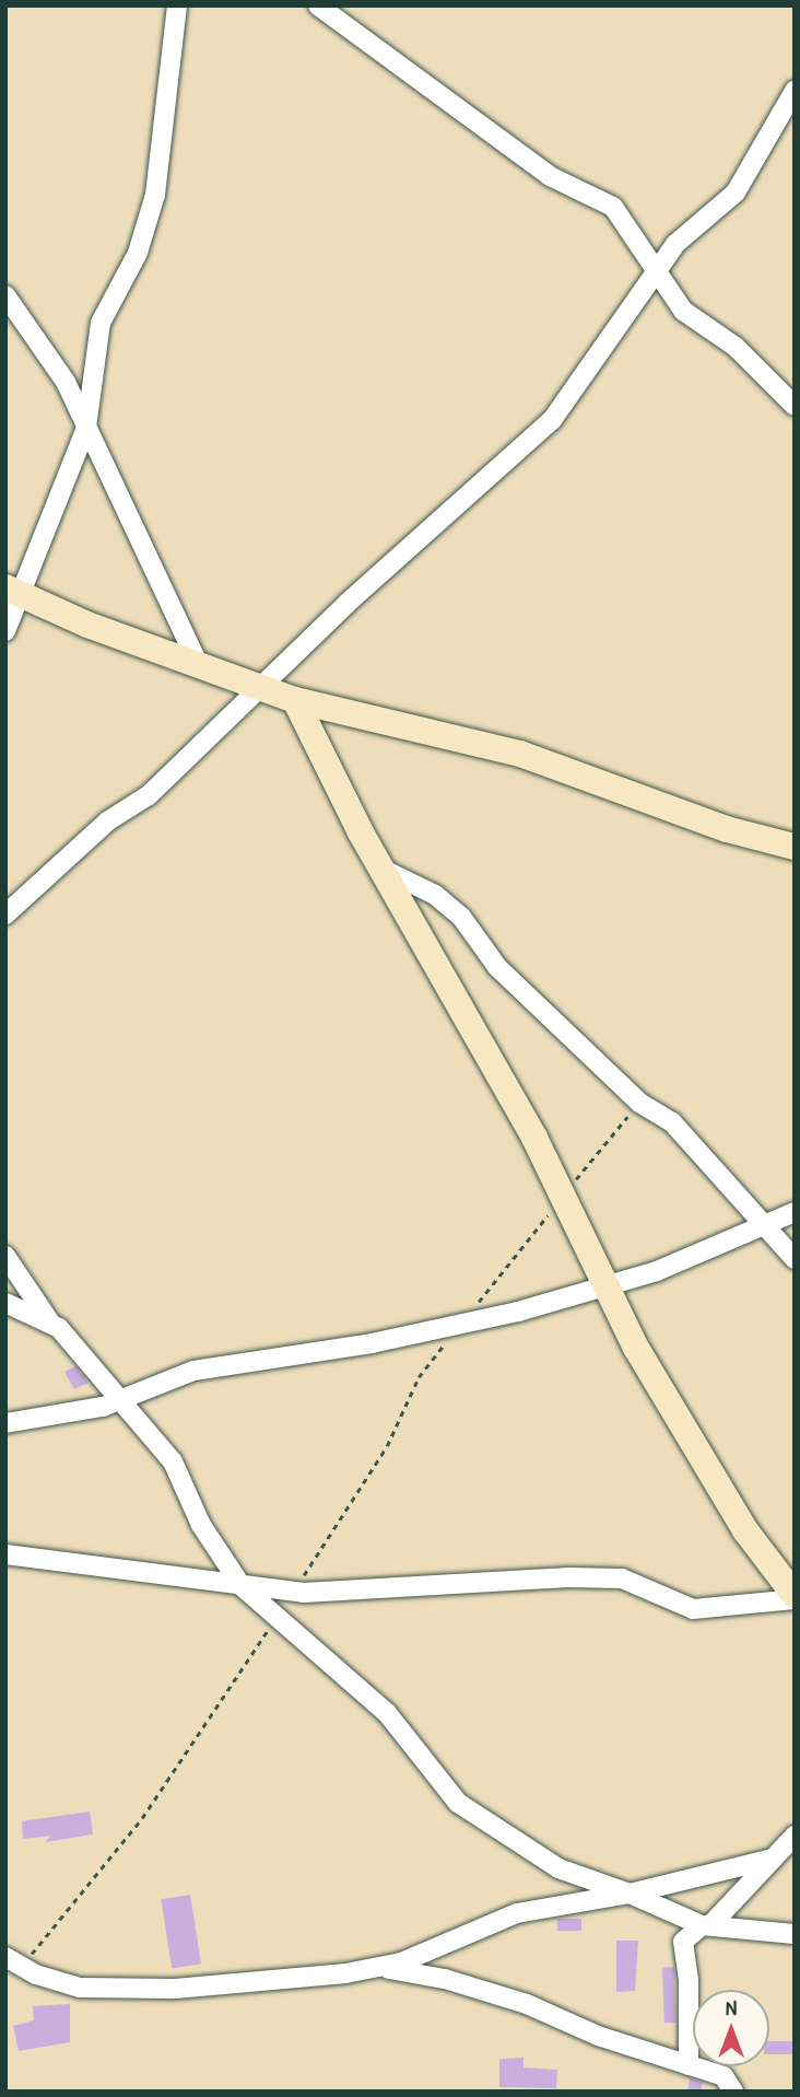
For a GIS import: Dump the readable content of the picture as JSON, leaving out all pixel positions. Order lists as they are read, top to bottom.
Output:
{
  "north": "top"
}
